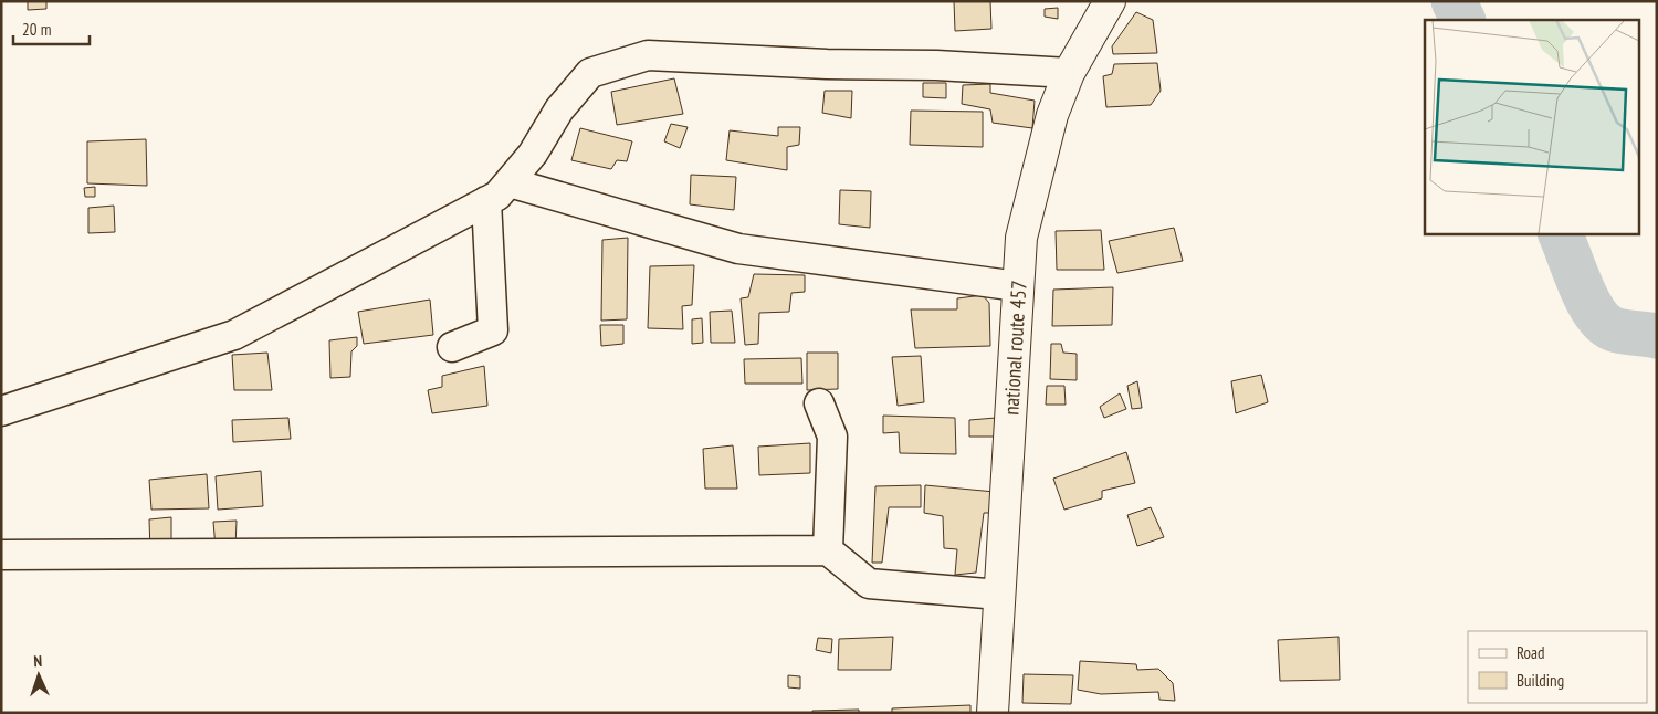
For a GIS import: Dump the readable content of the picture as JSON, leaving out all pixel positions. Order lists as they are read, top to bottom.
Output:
{
  "streets": {
    "highway": ["national route 457"]
  },
  "legend": ["Road", "Building"],
  "scale_bar": "20 m",
  "north": "top"
}
